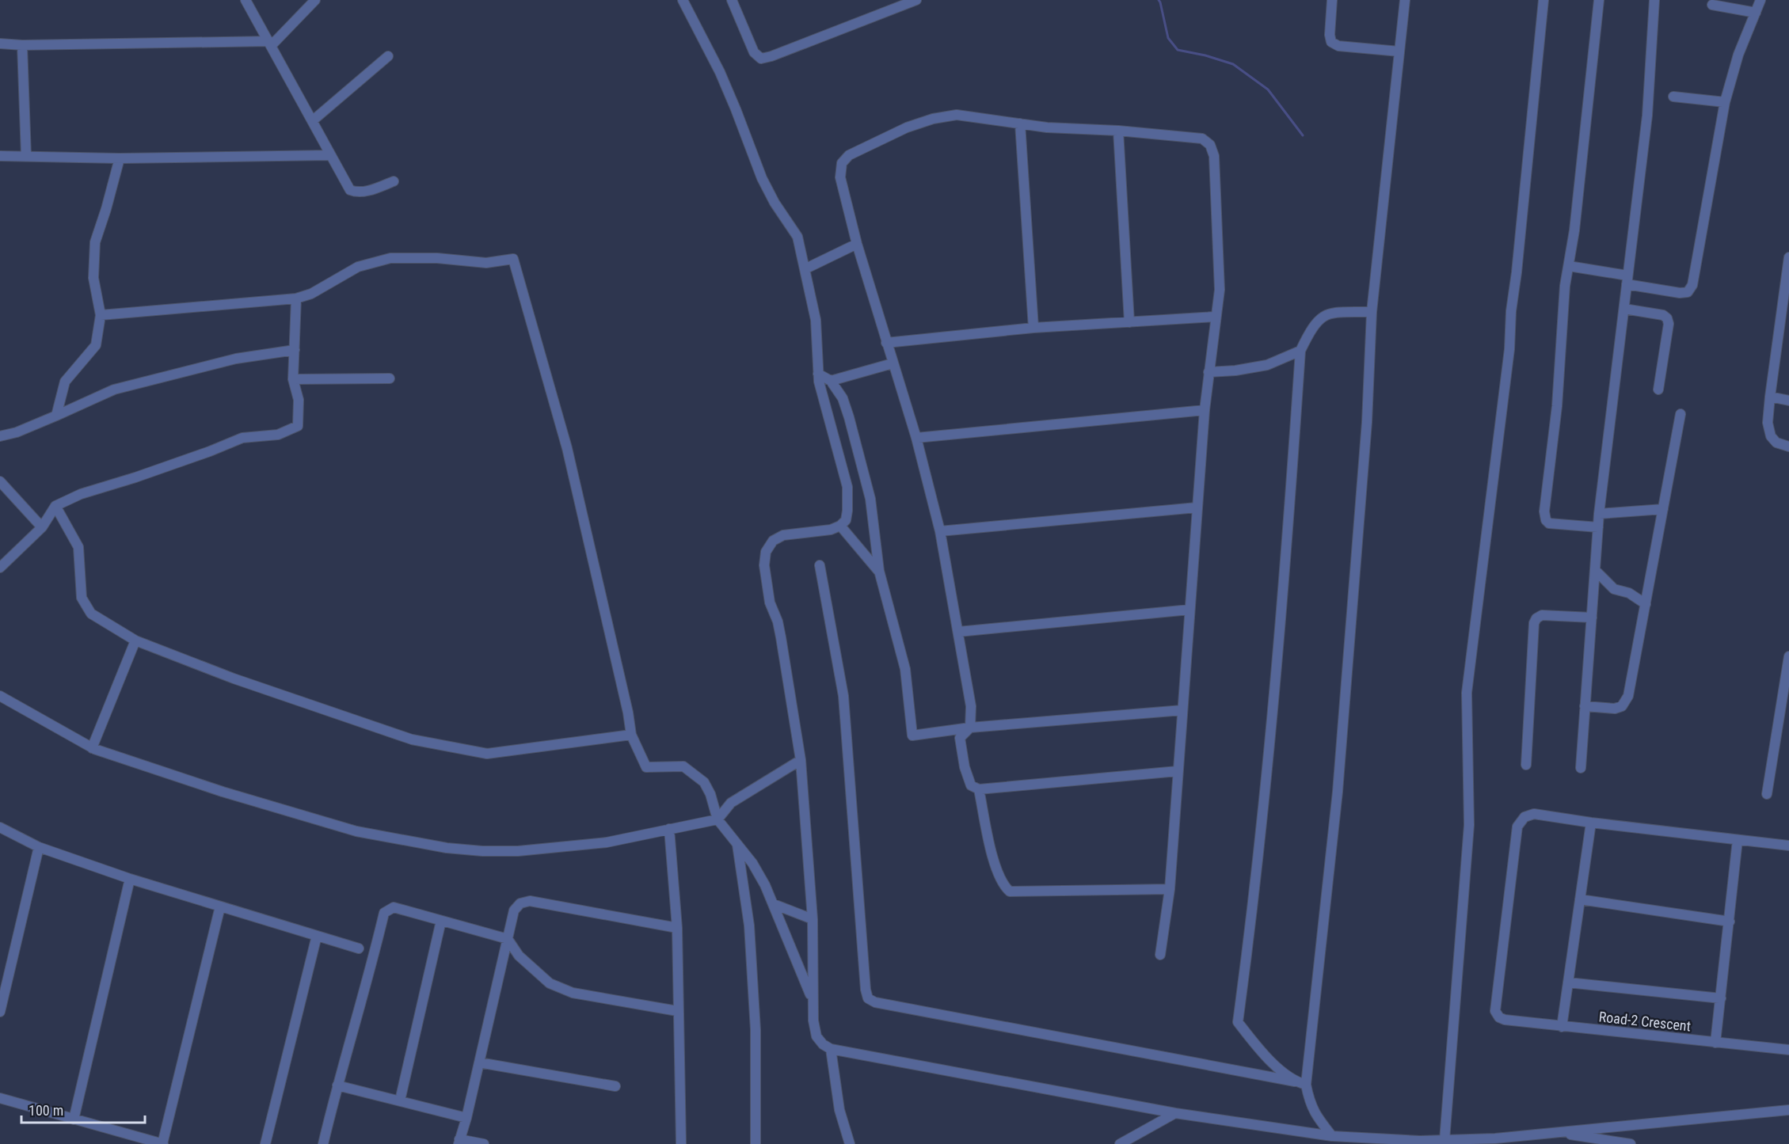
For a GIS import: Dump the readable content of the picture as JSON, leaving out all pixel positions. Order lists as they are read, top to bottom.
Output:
{
  "streets": {
    "street": ["Road-2 Crescent"]
  },
  "scale_bar": "100 m"
}
